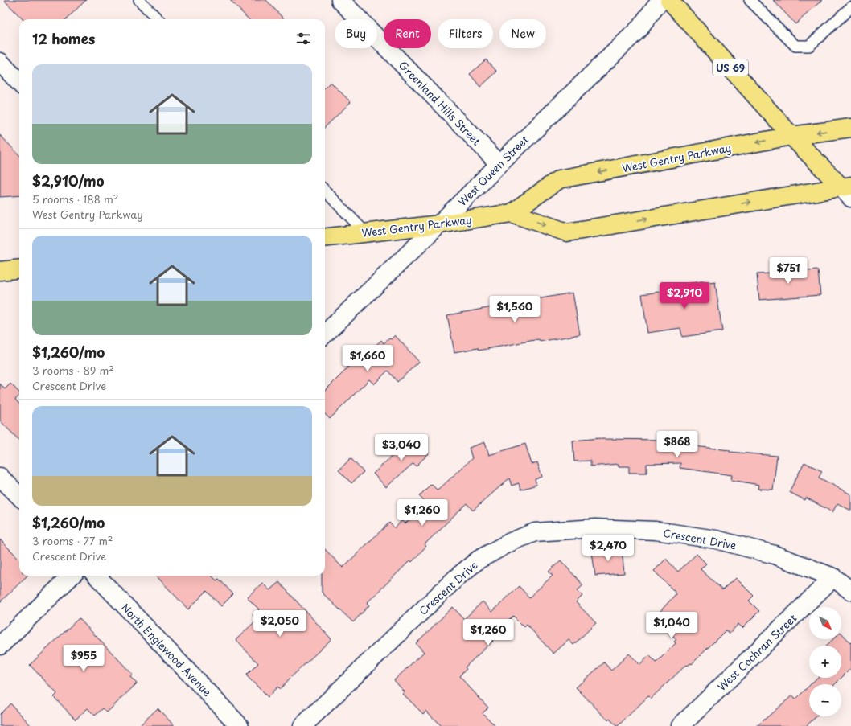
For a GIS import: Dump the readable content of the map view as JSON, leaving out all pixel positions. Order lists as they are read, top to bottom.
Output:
{
  "streets": {
    "main road": ["US 69", "West Gentry Parkway"],
    "street": [
      "Greenland Hills Street",
      "West Queen Street",
      "Crescent Drive",
      "North Englewood Avenue",
      "West Cochran Street"
    ]
  },
  "crossings": [
    ["US 69", "West Gentry Parkway"],
    ["Greenland Hills Street", "West Queen Street"],
    ["West Gentry Parkway", "West Queen Street"],
    ["Crescent Drive", "West Cochran Street"]
  ],
  "north": "bottom right",
  "page": {
    "chip": [
      "Buy",
      "Rent",
      "Filters",
      "New"
    ],
    "heading": "12 homes",
    "list": [
      {
        "name": "$2,910/mo",
        "note": "5 rooms · 188 m² · West Gentry Parkway"
      },
      {
        "name": "$1,260/mo",
        "note": "3 rooms · 89 m² · Crescent Drive"
      },
      {
        "name": "$1,260/mo",
        "note": "3 rooms · 77 m² · Crescent Drive"
      }
    ],
    "price": [
      "$751",
      "$2,910",
      "$1,560",
      "$1,660",
      "$868",
      "$3,040",
      "$1,260",
      "$2,470",
      "$2,050",
      "$1,040",
      "$1,260",
      "$955"
    ],
    "map_buttons": ["+", "−"]
  }
}
